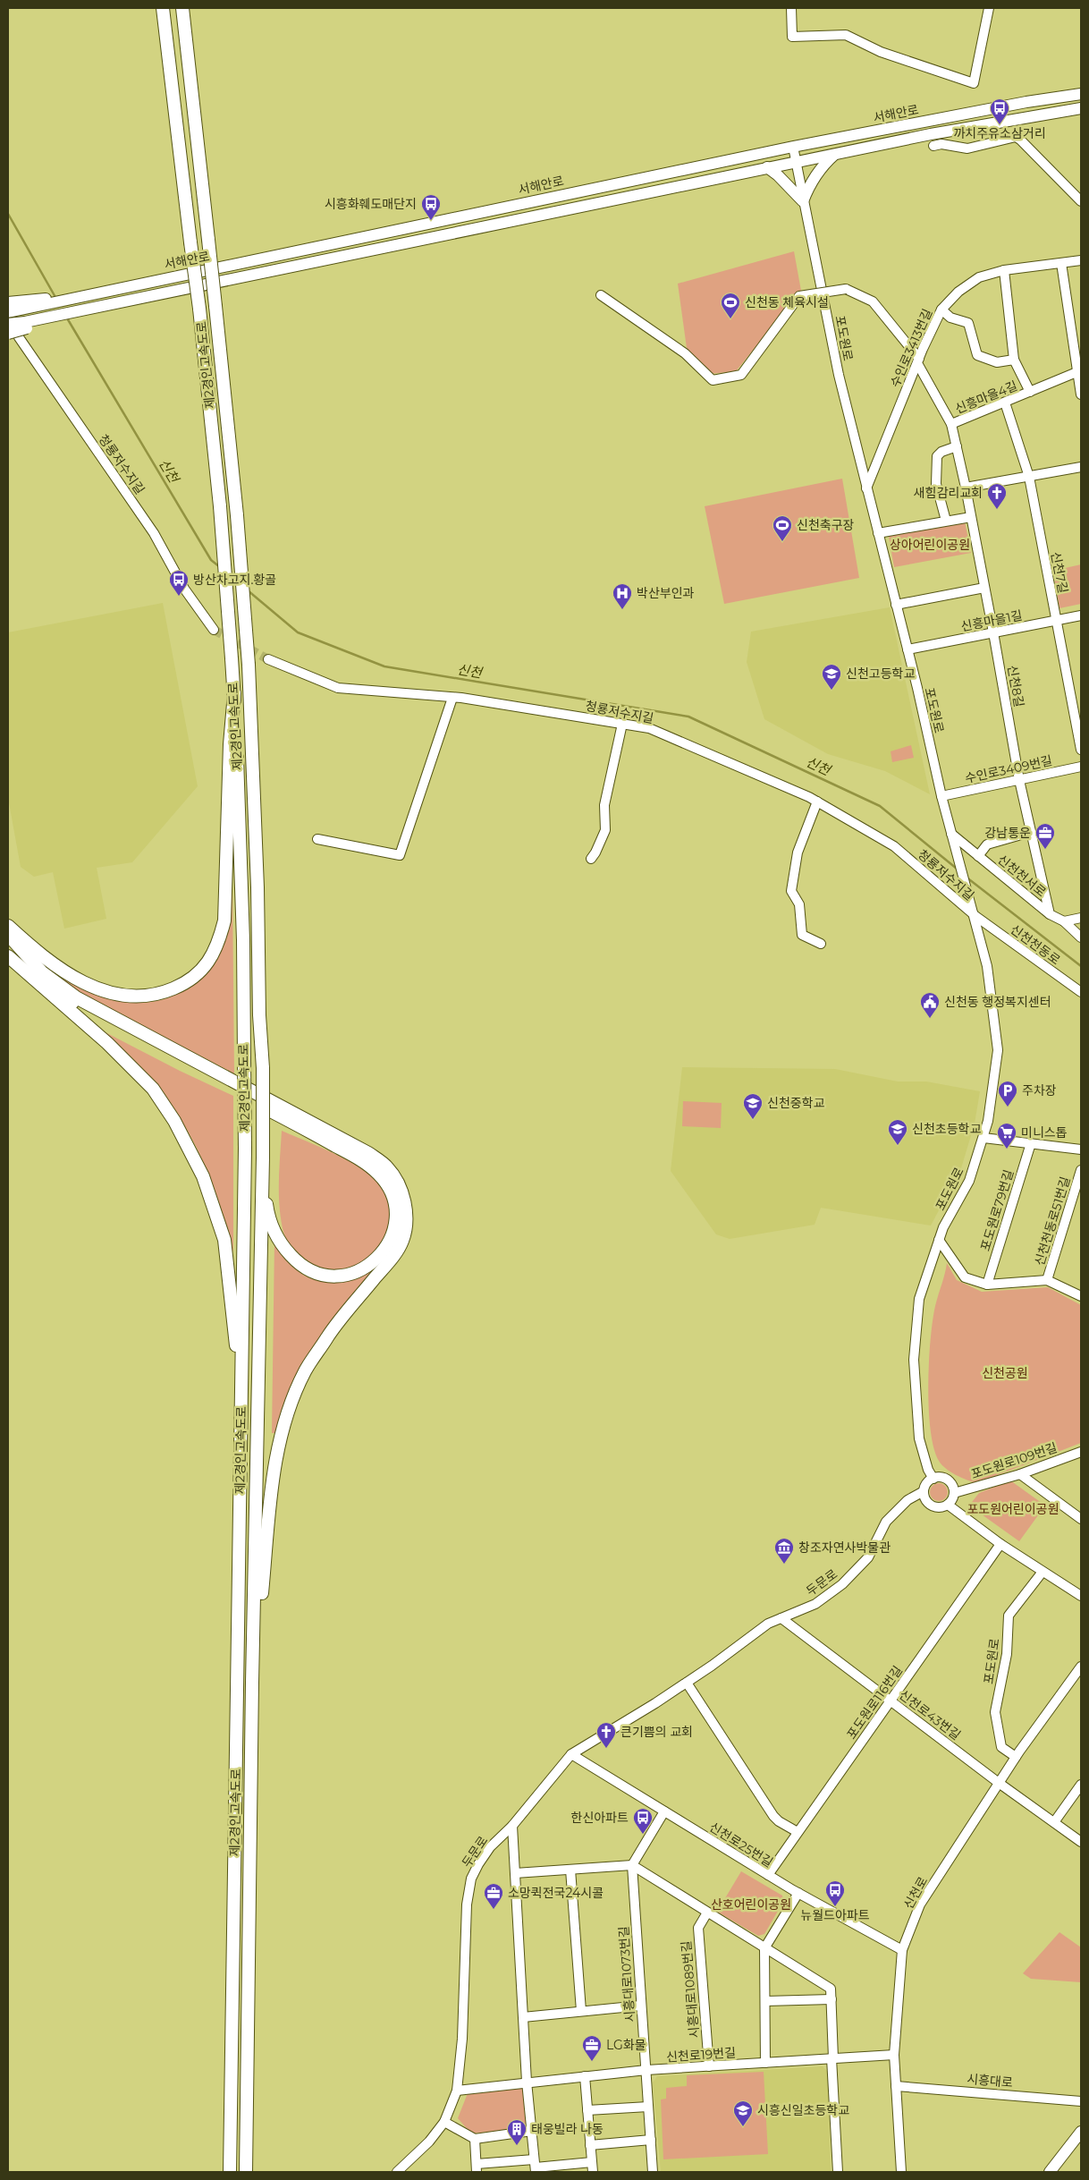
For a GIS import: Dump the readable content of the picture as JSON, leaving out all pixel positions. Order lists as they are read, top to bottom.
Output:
{
  "streets": {
    "highway": ["제2경인고속도로"],
    "main road": ["서해안로"],
    "street": [
      "포도원로",
      "수인로3413번길",
      "신흥마을4길",
      "청룡저수지길",
      "신천7길",
      "신흥마을1길",
      "신천8길",
      "수인로3409번길",
      "신천천서로",
      "신천천동로",
      "포도원로79번길",
      "신천천동로51번길",
      "포도원로109번길",
      "두문로",
      "포도원로116번길",
      "신천로43번길",
      "신천로25번길",
      "신천로",
      "시흥대로1073번길",
      "시흥대로1089번길",
      "신천로19번길",
      "시흥대로"
    ]
  },
  "crossings": [
    ["서해안로", "포도원로"],
    ["서해안로", "청룡저수지길"],
    ["포도원로", "수인로3413번길"],
    ["포도원로", "청룡저수지길"],
    ["포도원로", "신흥마을1길"],
    ["포도원로", "수인로3409번길"],
    ["포도원로", "신천천서로"],
    ["포도원로", "신천천동로"],
    ["포도원로", "포도원로109번길"],
    ["포도원로", "두문로"],
    ["포도원로", "신천로"],
    ["수인로3413번길", "신흥마을4길"],
    ["수인로3413번길", "신천8길"],
    ["신흥마을4길", "신천7길"],
    ["신흥마을4길", "신천8길"],
    ["청룡저수지길", "신천천동로"],
    ["신천7길", "신흥마을1길"],
    ["신흥마을1길", "신천8길"],
    ["신천8길", "수인로3409번길"],
    ["신천8길", "신천천서로"],
    ["포도원로109번길", "두문로"],
    ["두문로", "신천로43번길"],
    ["두문로", "신천로25번길"],
    ["두문로", "신천로19번길"],
    ["포도원로116번길", "신천로43번길"],
    ["포도원로116번길", "신천로25번길"],
    ["신천로43번길", "신천로"],
    ["신천로25번길", "신천로"],
    ["신천로", "신천로19번길"],
    ["신천로", "시흥대로"],
    ["시흥대로1073번길", "신천로19번길"],
    ["시흥대로1089번길", "신천로19번길"]
  ],
  "water": ["신천"],
  "parks": [
    "상아어린이공원",
    "신천공원",
    "포도원어린이공원",
    "산호어린이공원"
  ],
  "places": {
    "bus stop": [
      "까치주유소삼거리",
      "시흥화훼도매단지",
      "방산차고지.황골",
      "한신아파트",
      "뉴월드아파트"
    ],
    "sports": ["신천동 체육시설", "신천축구장"],
    "church": ["새힘감리교회", "큰기쁨의 교회"],
    "hospital": ["박산부인과"],
    "school or university": [
      "신천고등학교",
      "신천중학교",
      "신천초등학교",
      "시흥신일초등학교"
    ],
    "office": ["강남통운", "소망퀵전국24시콜", "LG화물"],
    "public building": ["신천동 행정복지센터"],
    "parking": ["주차장"],
    "supermarket": ["미니스톱"],
    "museum": ["창조자연사박물관"],
    "building": ["태웅빌라 나동"]
  }
}
